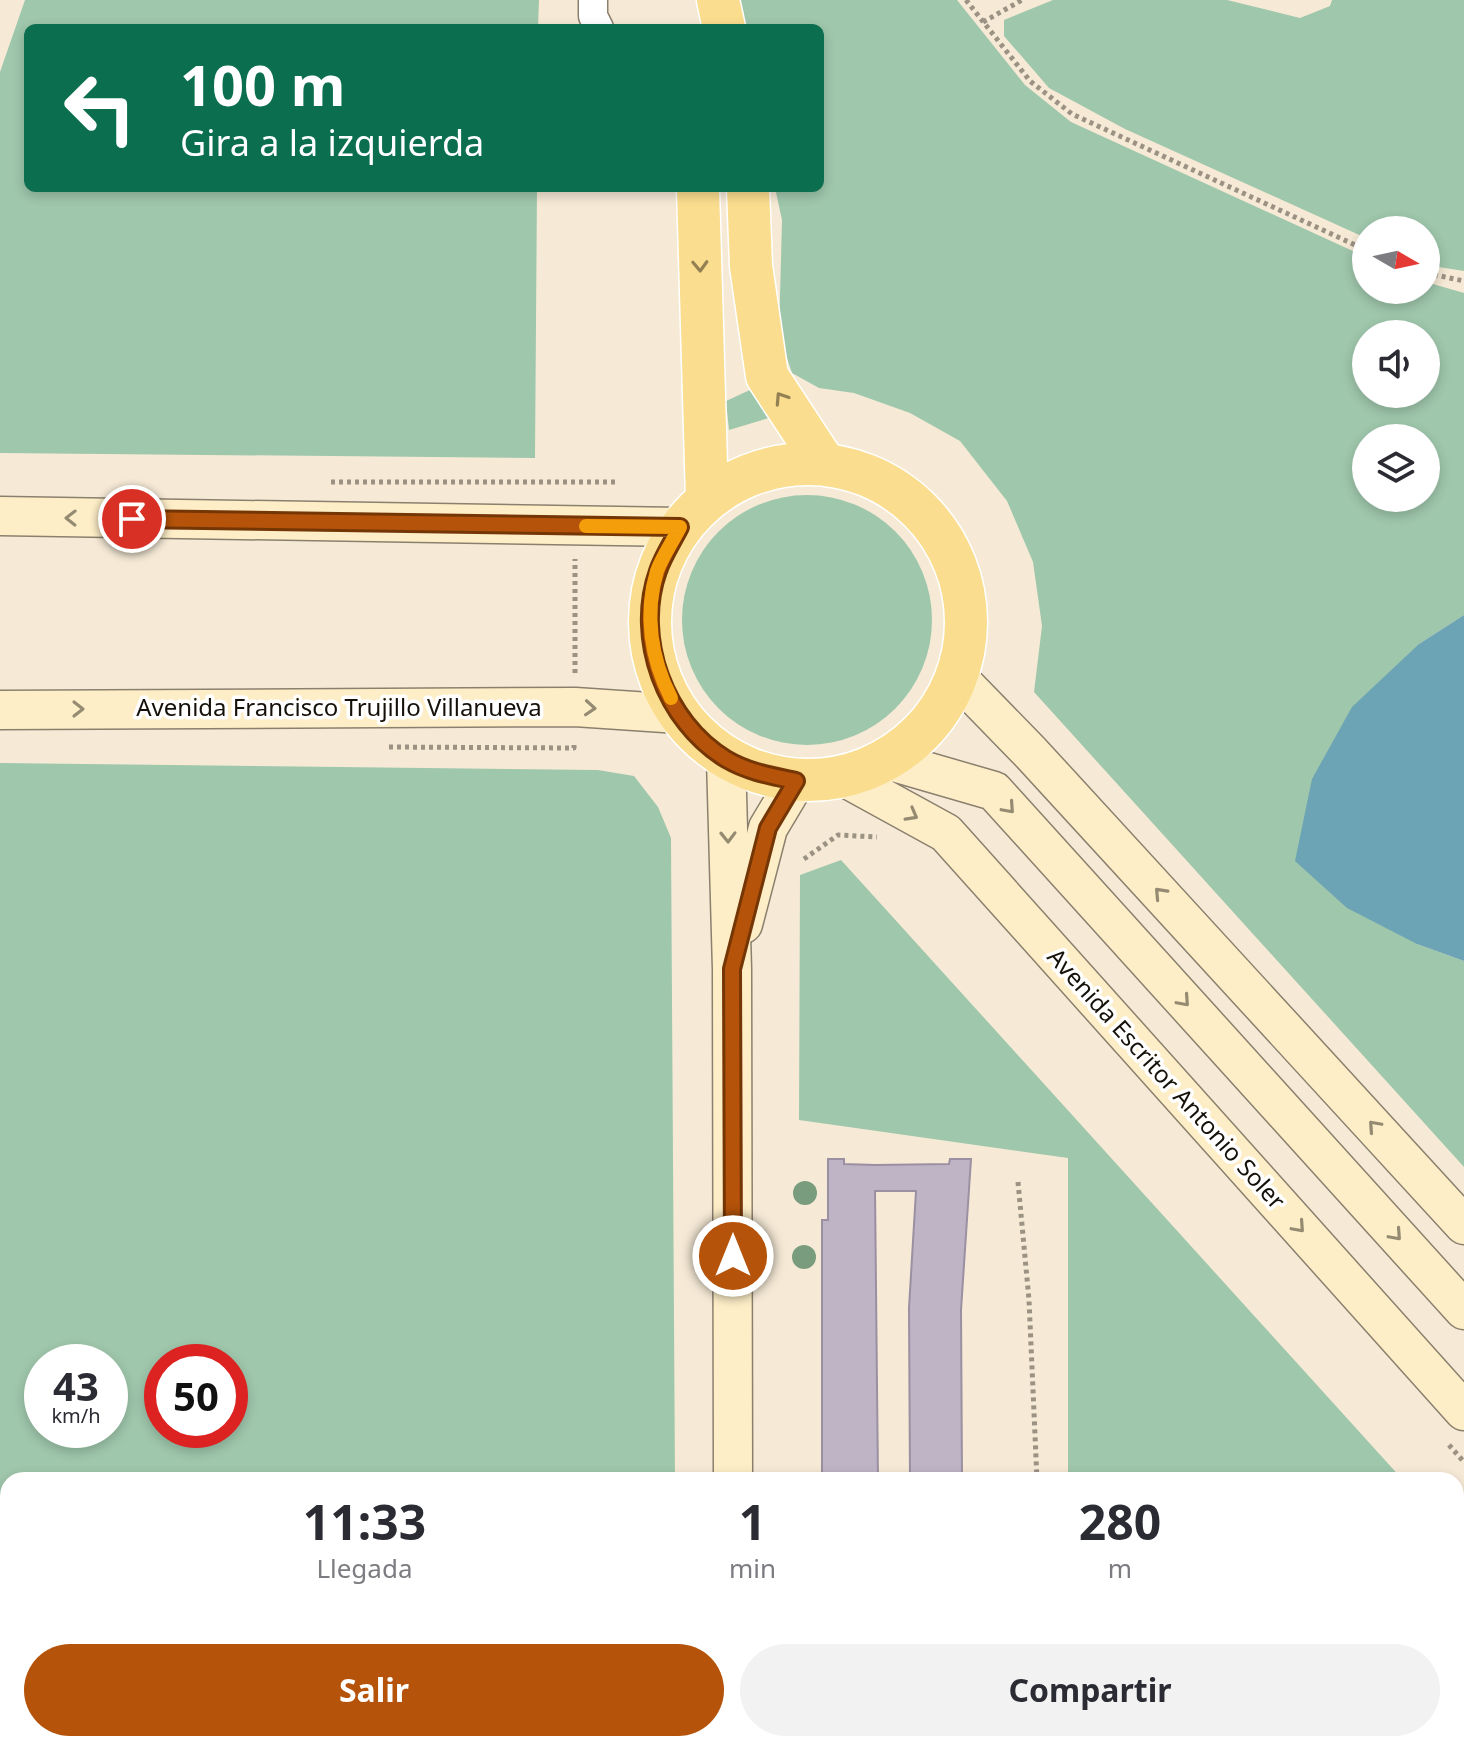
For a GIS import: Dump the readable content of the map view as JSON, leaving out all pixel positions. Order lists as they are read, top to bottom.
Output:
{
  "streets": {
    "street": ["Avenida Francisco Trujillo Villanueva", "Avenida Escritor Antonio Soler"]
  },
  "north": "right",
  "page": {
    "turn": ["100 m", "Gira a la izquierda"],
    "speed": "43 km/h",
    "limit": "50",
    "eta": [
      "11:33",
      "Llegada",
      "1",
      "min",
      "280",
      "m"
    ],
    "buttons": ["Salir", "Compartir"]
  }
}
